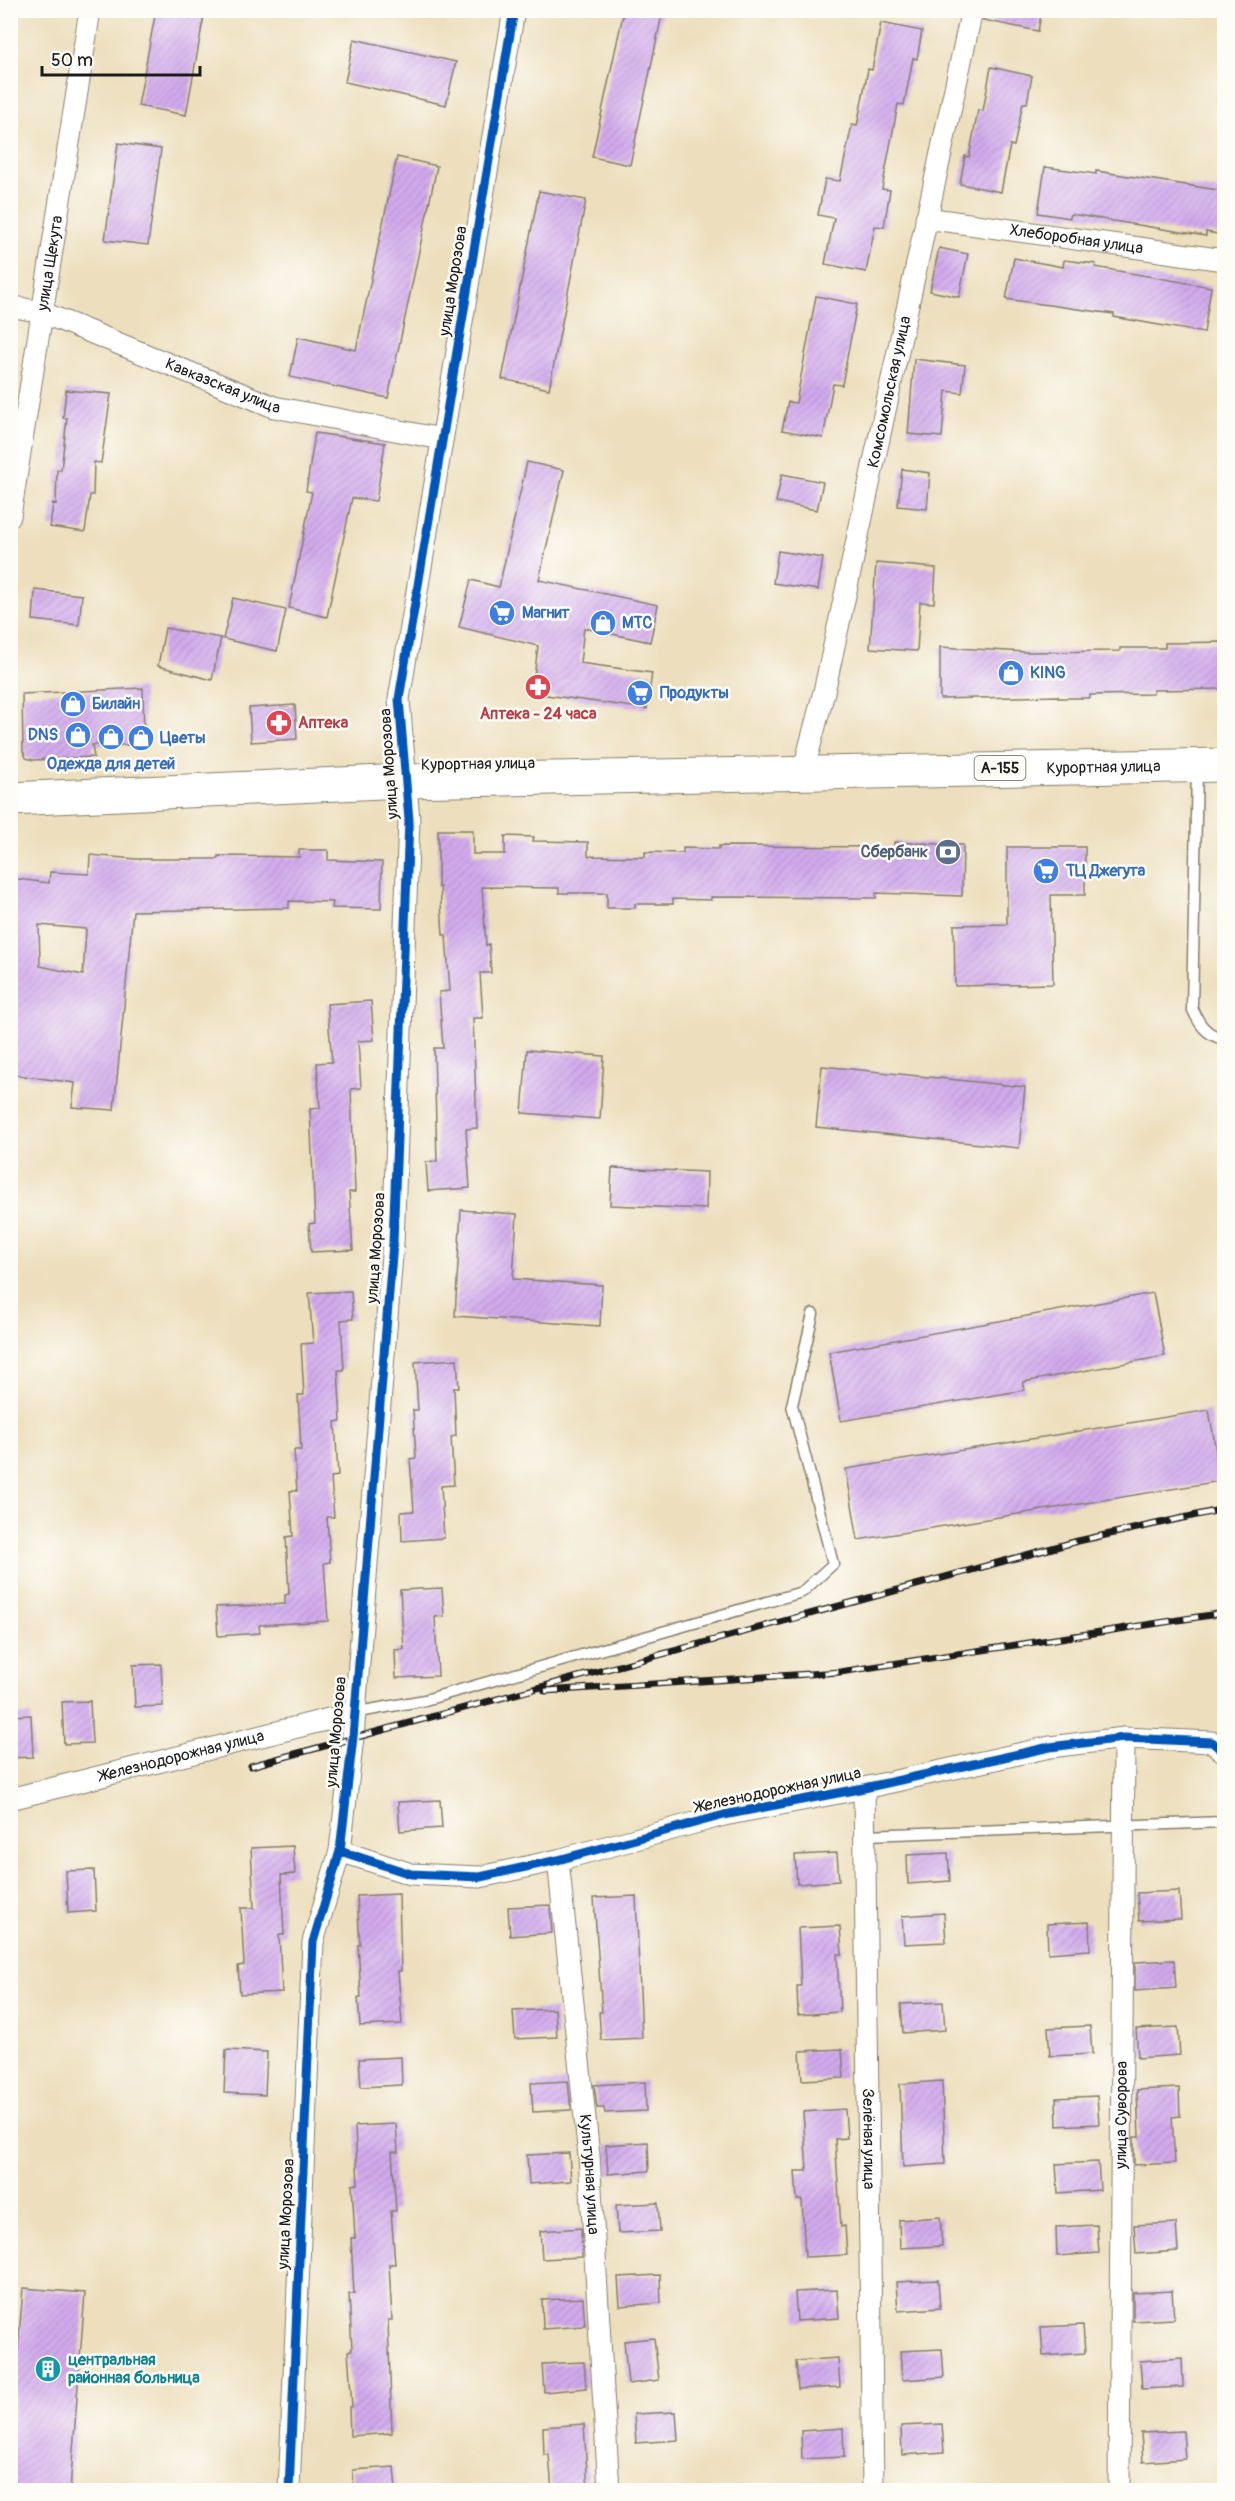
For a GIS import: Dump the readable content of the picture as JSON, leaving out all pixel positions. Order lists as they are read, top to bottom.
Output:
{
  "streets": {
    "main road": ["Курортная улица", "А-155"],
    "street": [
      "Хлеборобная улица",
      "улица Щекута",
      "улица Морозова",
      "Кавказская улица",
      "Комсомольская улица",
      "Железнодорожная улица",
      "улица Суворова",
      "Зелёная улица",
      "Культурная улица"
    ]
  },
  "crossings": [
    ["Хлеборобная улица", "Комсомольская улица"],
    ["улица Щекута", "Кавказская улица"],
    ["улица Морозова", "Кавказская улица"],
    ["улица Морозова", "Курортная улица"],
    ["улица Морозова", "Железнодорожная улица"],
    ["Комсомольская улица", "Курортная улица"],
    ["Железнодорожная улица", "улица Суворова"],
    ["Железнодорожная улица", "Зелёная улица"],
    ["Железнодорожная улица", "Культурная улица"]
  ],
  "places": {
    "supermarket": ["Магнит", "Продукты", "ТЦ Джегута"],
    "shop": [
      "МТС",
      "KING",
      "Билайн",
      "DNS",
      "Одежда для детей",
      "Цветы"
    ],
    "pharmacy": ["Аптека - 24 часа", "Аптека"],
    "bank": ["Сбербанк"],
    "building": ["центральная районная больница"]
  },
  "scale_bar": "50 m"
}
